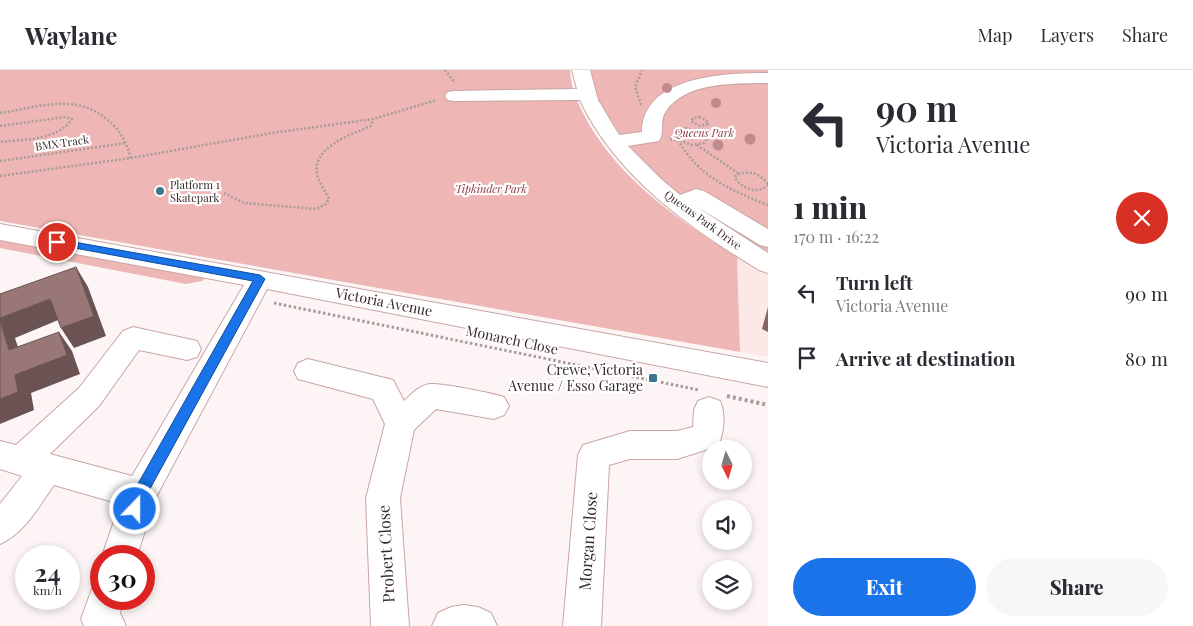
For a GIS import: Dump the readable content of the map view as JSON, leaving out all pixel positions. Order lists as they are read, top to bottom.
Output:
{
  "streets": {
    "street": [
      "Queens Park Drive",
      "Victoria Avenue",
      "Morgan Close",
      "Probert Close"
    ],
    "path": ["BMX Track", "Monarch Close"]
  },
  "crossings": [
    ["Victoria Avenue", "Monarch Close"],
    ["Monarch Close", "Morgan Close"]
  ],
  "parks": ["Queens Park", "Tipkinder Park"],
  "places": {
    "other": ["Platform 1 Skatepark"],
    "transit": ["Crewe, Victoria Avenue / Esso Garage"]
  },
  "north": "bottom",
  "page": {
    "header": "Waylane",
    "nav": ["Map", "Layers", "Share"],
    "turn": ["90 m", "Victoria Avenue"],
    "heading": ["1 min", "170 m · 16:22"],
    "list": [
      {
        "name": "Turn left",
        "note": "Victoria Avenue",
        "value": "90 m"
      },
      {
        "name": "Arrive at destination",
        "value": "80 m"
      }
    ],
    "speed": "24 km/h",
    "limit": "30",
    "buttons": ["Exit", "Share"]
  }
}
